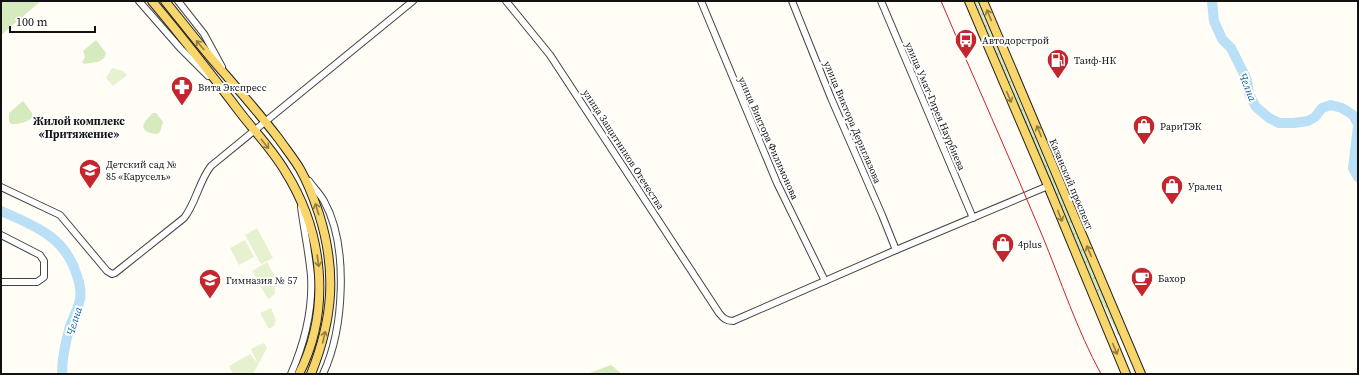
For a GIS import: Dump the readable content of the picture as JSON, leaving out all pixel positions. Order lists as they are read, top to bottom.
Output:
{
  "streets": {
    "main road": ["Казанский проспект"],
    "street": [
      "улица Умат-Гирея Наурбиева",
      "улица Виктора Дериглазова",
      "улица Виктора Филимонова",
      "улица Защитников Отечества"
    ]
  },
  "crossings": [
    ["улица Виктора Филимонова", "улица Защитников Отечества"]
  ],
  "districts": ["Жилой комплекс «Притяжение»"],
  "water": ["Челна"],
  "places": {
    "bus stop": ["Автодорстрой"],
    "fuel station": ["Таиф-НК"],
    "pharmacy": ["Вита Экспресс"],
    "shop": ["РариТЭК", "Уралец", "4plus"],
    "school or university": ["Детский сад № 85 «Карусель»", "Гимназия № 57"],
    "cafe": ["Бахор"]
  },
  "scale_bar": "100 m"
}
